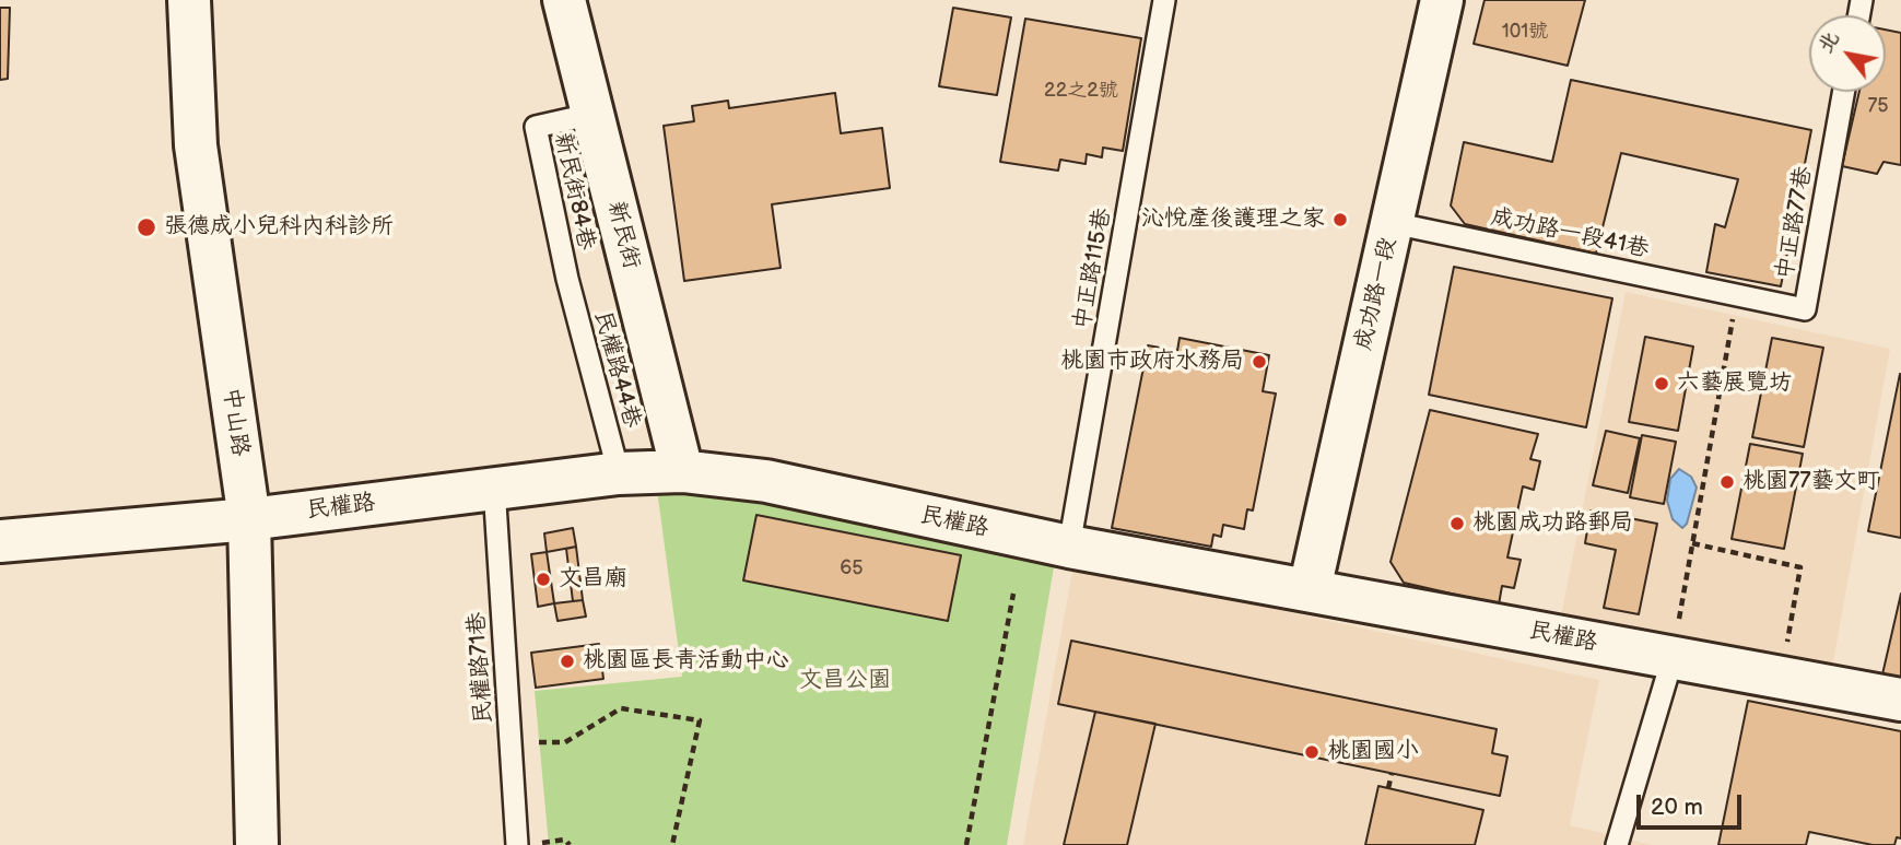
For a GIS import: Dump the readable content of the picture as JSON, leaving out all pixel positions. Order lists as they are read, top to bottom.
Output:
{
  "streets": {
    "street": [
      "新民街",
      "成功路一段",
      "中山路",
      "民權路"
    ],
    "lane": [
      "新民街84巷",
      "中正路77巷",
      "成功路一段41巷",
      "中正路115巷",
      "民權路44巷",
      "民權路71巷"
    ]
  },
  "crossings": [
    ["新民街84巷", "新民街"],
    ["新民街84巷", "民權路44巷"],
    ["中正路77巷", "成功路一段41巷"],
    ["成功路一段41巷", "成功路一段"],
    ["新民街", "民權路"],
    ["中正路115巷", "民權路"],
    ["成功路一段", "民權路"],
    ["民權路44巷", "民權路"],
    ["中山路", "民權路"],
    ["民權路", "民權路71巷"]
  ],
  "parks": ["文昌公園"],
  "places": [
    "沁悅產後護理之家",
    "張德成小兒科內科診所",
    "桃園市政府水務局",
    "六藝展覽坊",
    "桃園77藝文町",
    "桃園成功路郵局",
    "文昌廟",
    "桃園區長青活動中心",
    "桃園國小"
  ],
  "house_numbers": [
    "101號",
    "22之2號",
    "75",
    "65"
  ],
  "scale_bar": "20 m",
  "north": "top left"
}
